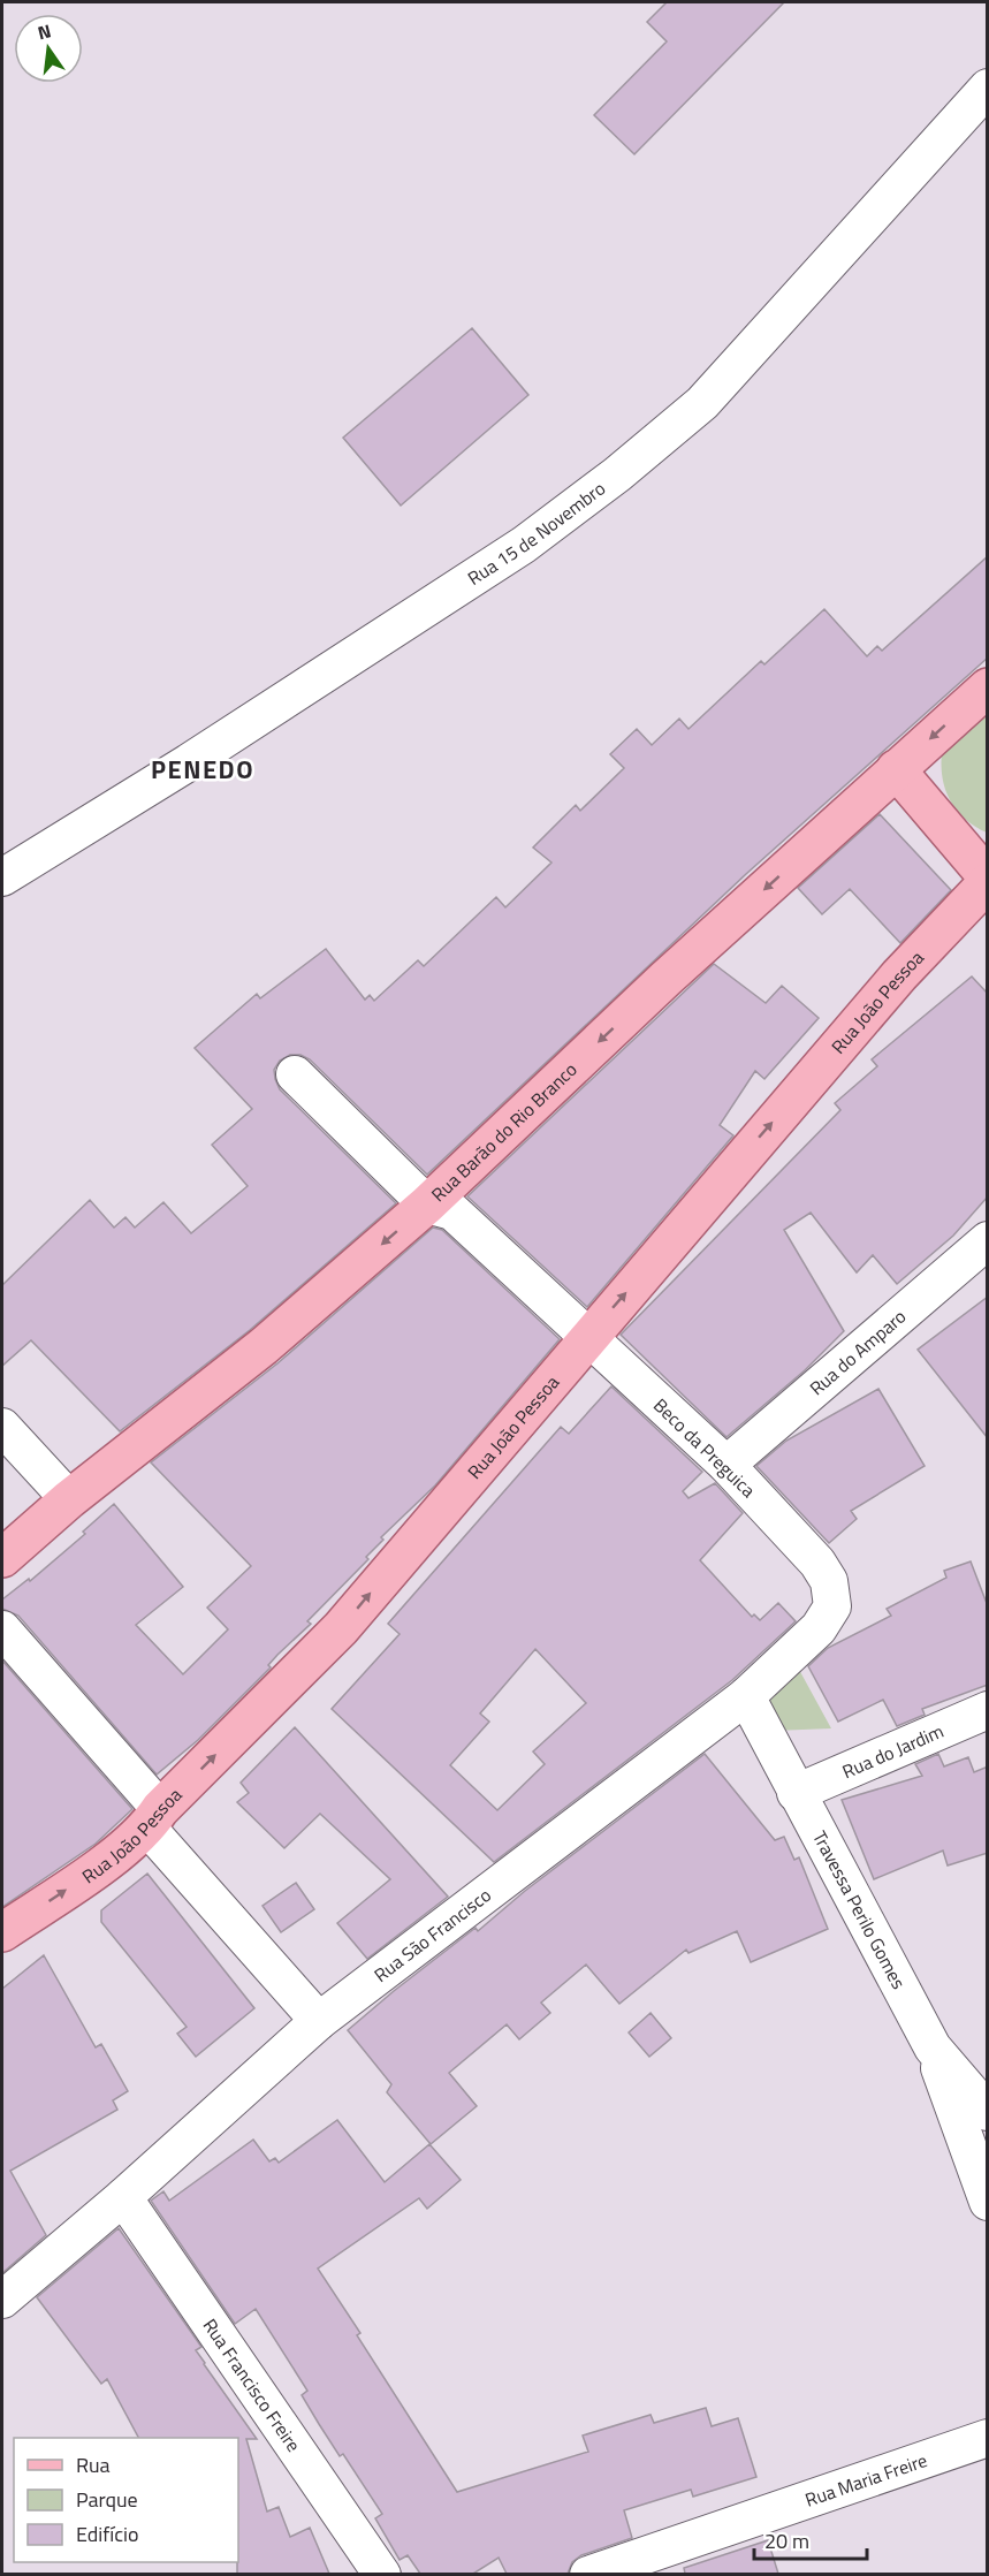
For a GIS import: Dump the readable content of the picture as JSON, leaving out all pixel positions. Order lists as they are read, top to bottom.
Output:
{
  "streets": {
    "main road": ["Rua João Pessoa", "Rua Barão do Rio Branco"],
    "street": [
      "Rua 15 de Novembro",
      "Rua do Amparo",
      "Beco da Preguica",
      "Rua do Jardim",
      "Travessa Perilo Gomes",
      "Rua São Francisco",
      "Rua Francisco Freire",
      "Rua Maria Freire"
    ]
  },
  "crossings": [
    ["Rua João Pessoa", "Beco da Preguica"],
    ["Rua Barão do Rio Branco", "Beco da Preguica"],
    ["Rua do Amparo", "Beco da Preguica"],
    ["Beco da Preguica", "Rua São Francisco"],
    ["Rua do Jardim", "Travessa Perilo Gomes"],
    ["Travessa Perilo Gomes", "Rua São Francisco"],
    ["Rua São Francisco", "Rua Francisco Freire"]
  ],
  "one_way": ["Rua João Pessoa", "Rua Barão do Rio Branco"],
  "districts": ["PENEDO"],
  "legend": ["Rua", "Parque", "Edifício"],
  "scale_bar": "20 m",
  "north": "top"
}
